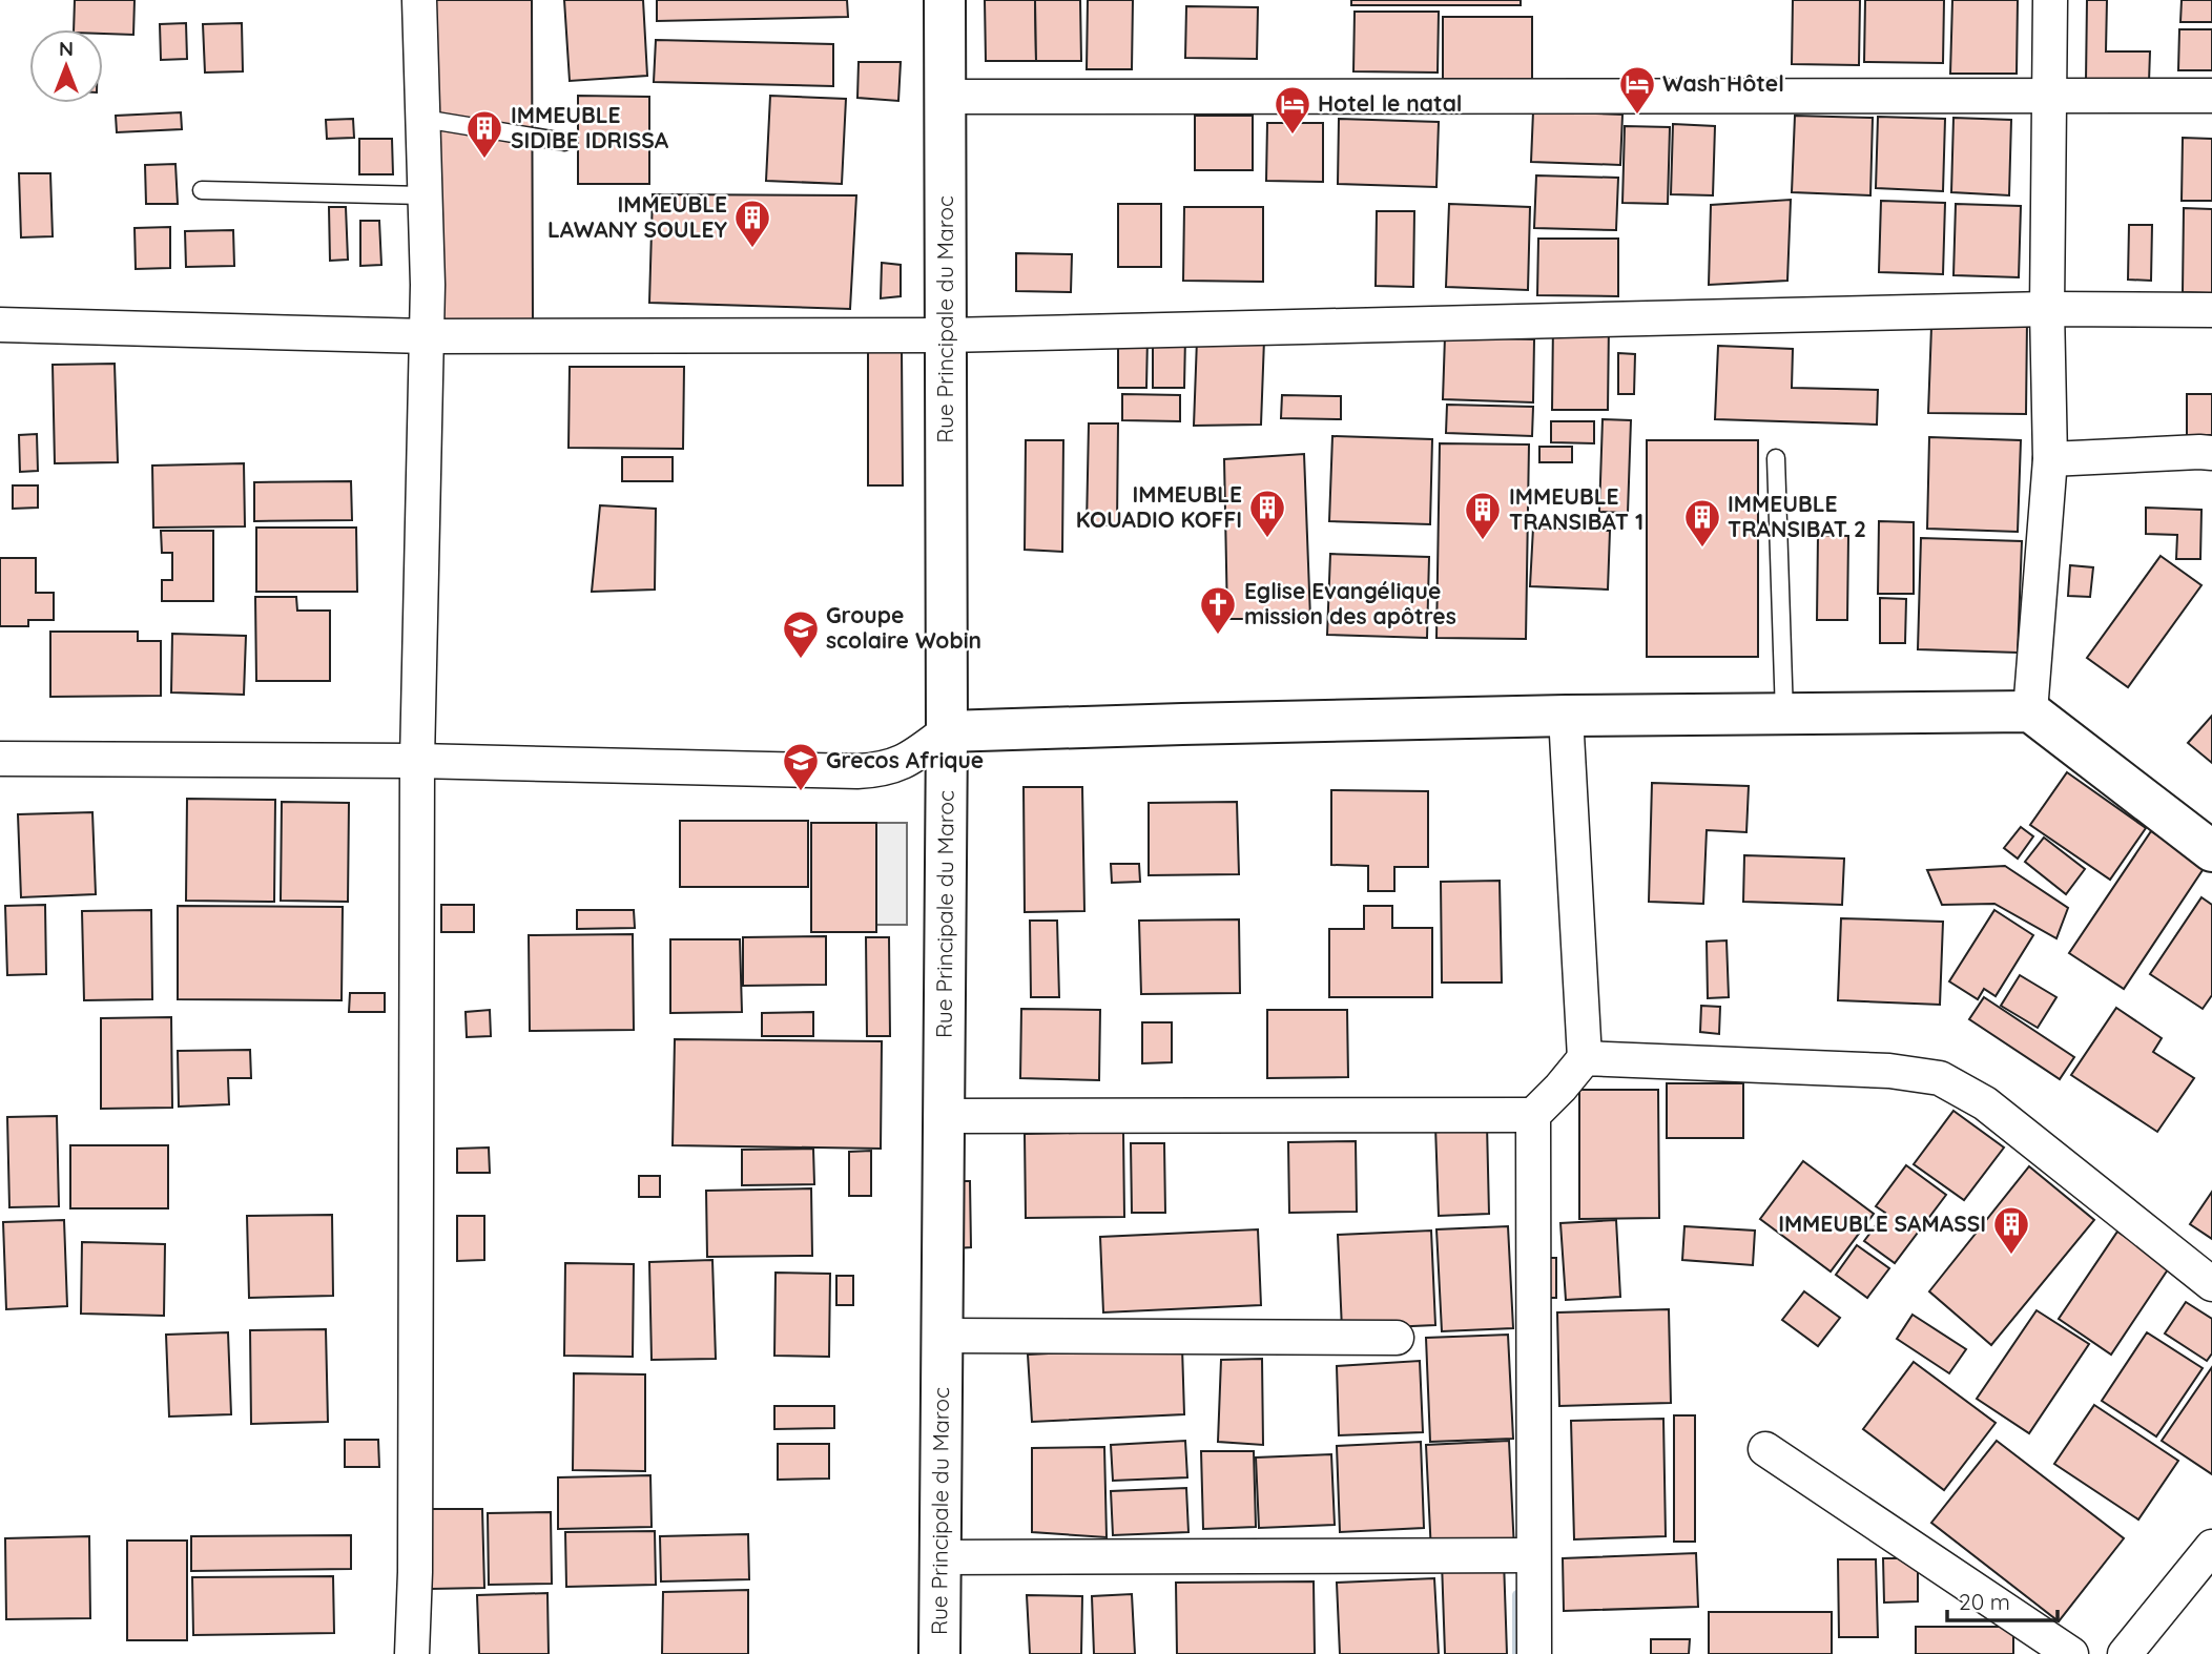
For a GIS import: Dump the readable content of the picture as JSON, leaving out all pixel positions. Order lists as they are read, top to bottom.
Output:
{
  "streets": {
    "street": ["Rue Principale du Maroc"]
  },
  "places": {
    "hotel": ["Wash Hôtel", "Hotel le natal"],
    "building": [
      "IMMEUBLE SIDIBE IDRISSA",
      "IMMEUBLE LAWANY SOULEY",
      "IMMEUBLE KOUADIO KOFFI",
      "IMMEUBLE TRANSIBAT 1",
      "IMMEUBLE TRANSIBAT 2",
      "IMMEUBLE SAMASSI"
    ],
    "church": ["Eglise Evangélique mission des apôtres"],
    "school or university": ["Groupe scolaire Wobin", "Grecos Afrique"]
  },
  "scale_bar": "20 m",
  "north": "top"
}
